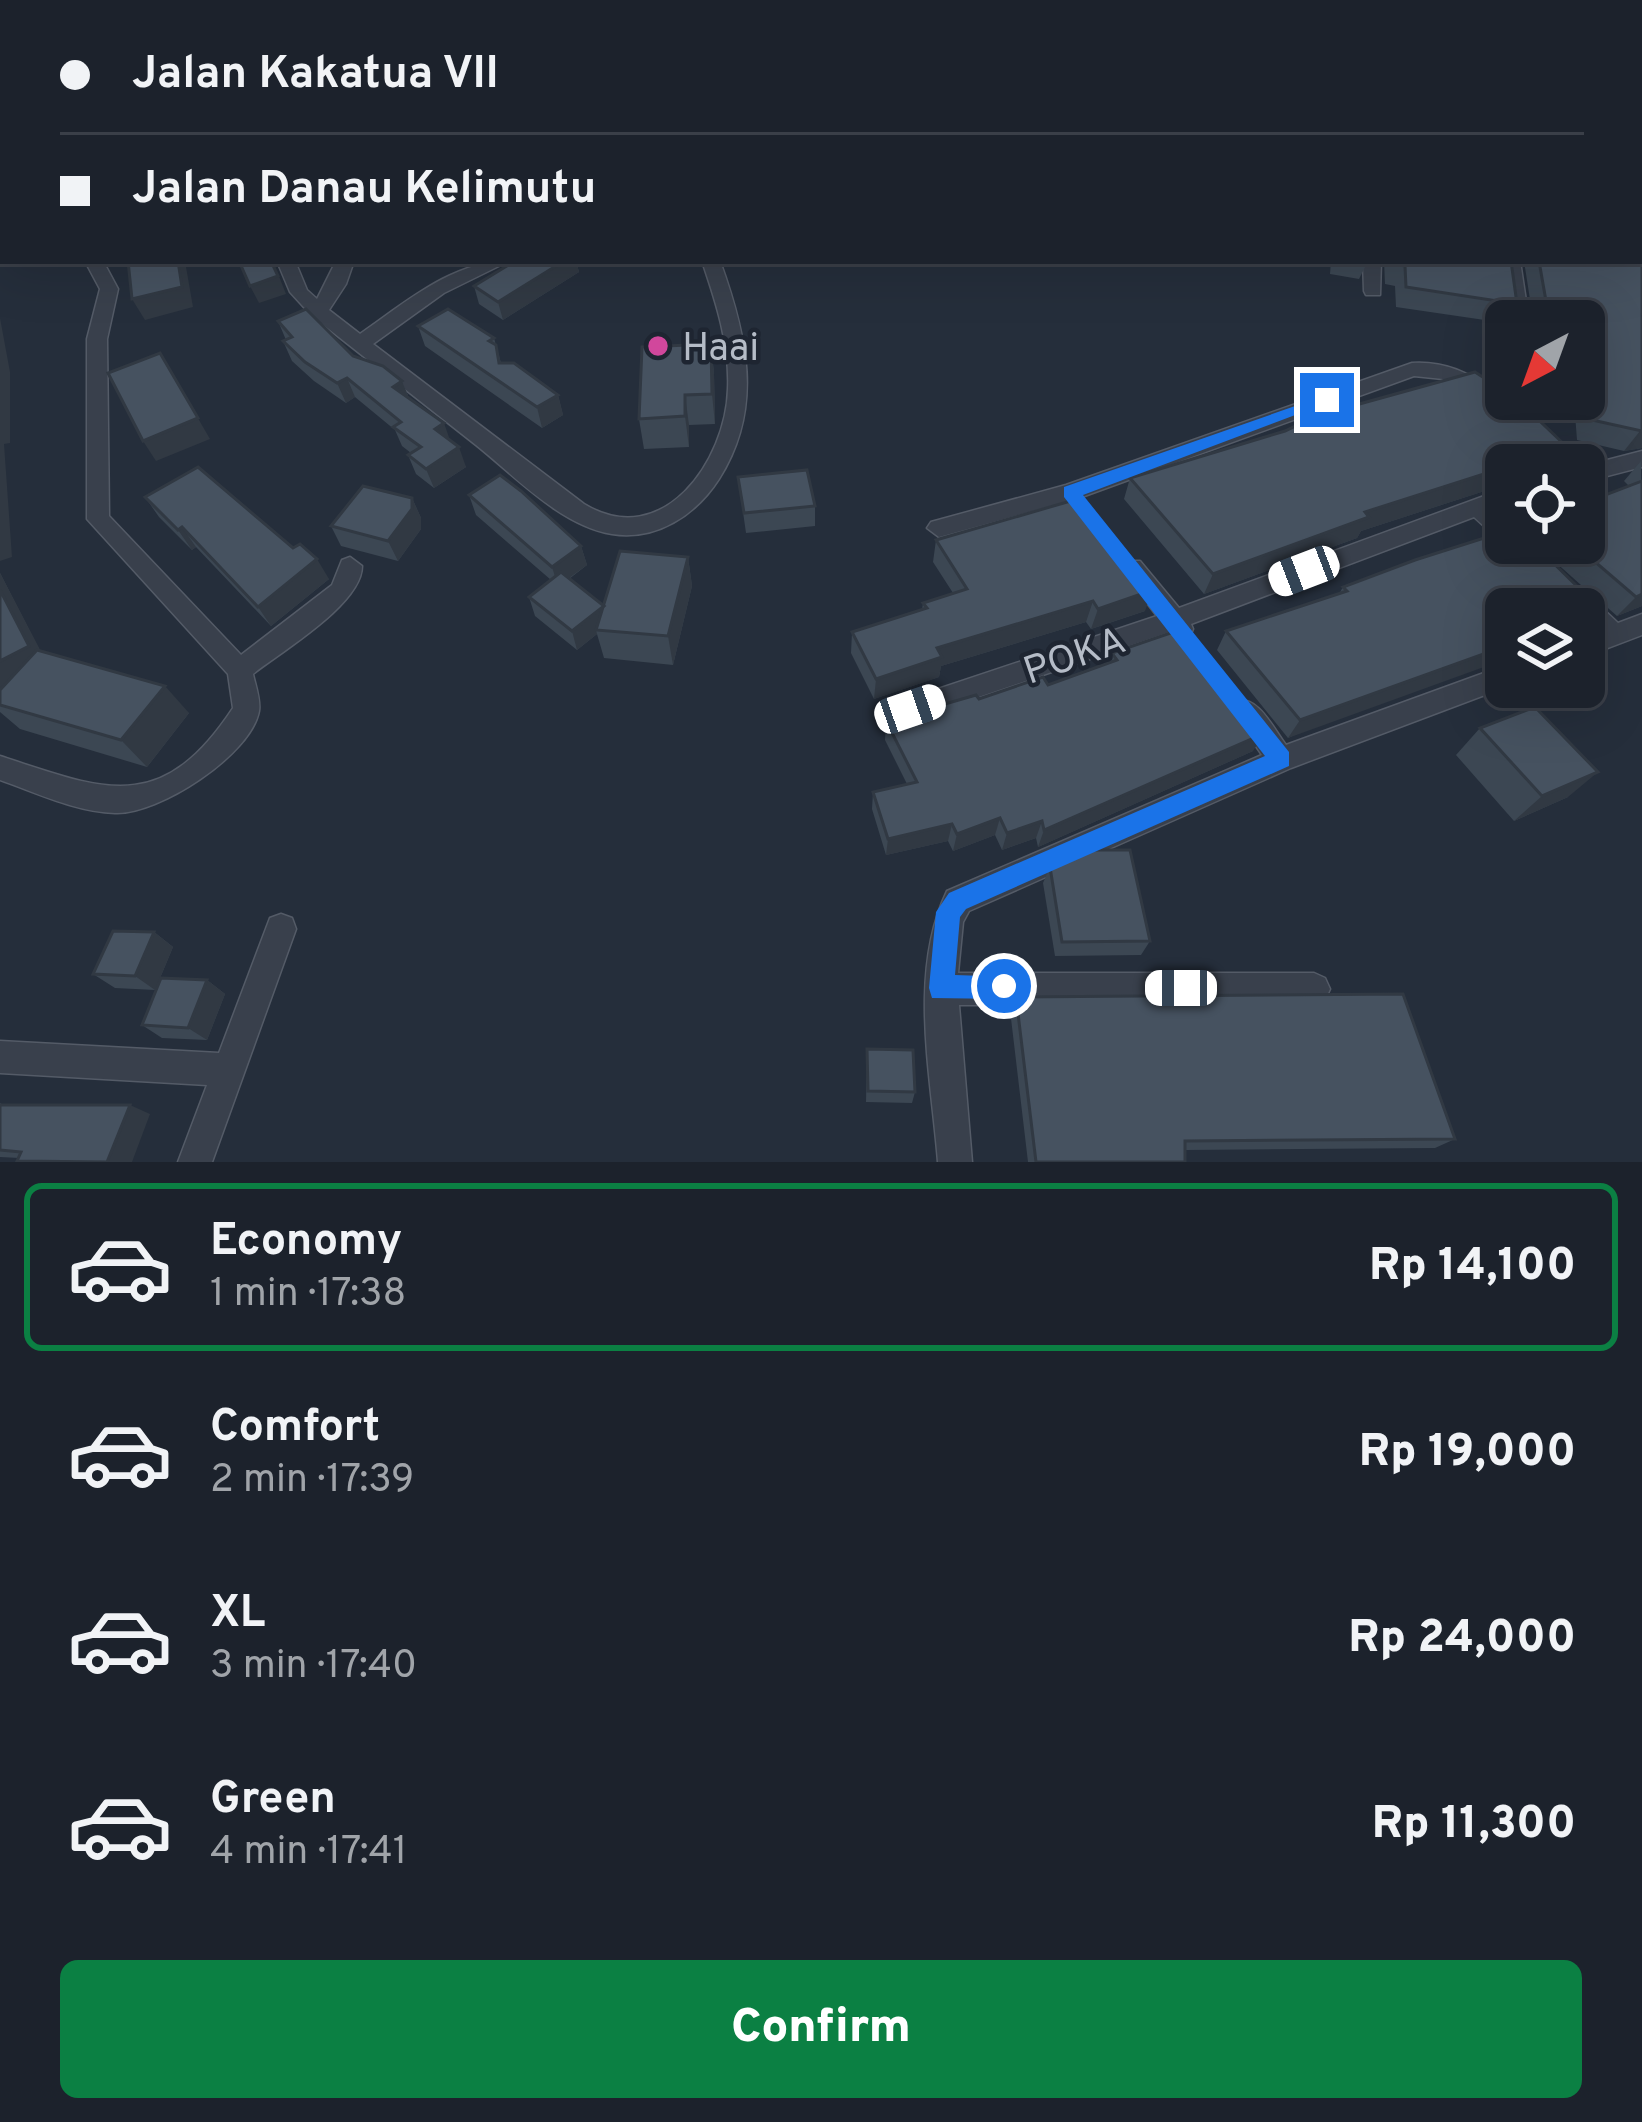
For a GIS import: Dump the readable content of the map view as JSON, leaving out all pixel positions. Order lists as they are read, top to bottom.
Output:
{
  "streets": {
    "street": ["POKA"]
  },
  "places": ["Haai"],
  "north": "bottom left",
  "page": {
    "banner": ["Jalan Kakatua VII", "Jalan Danau Kelimutu"],
    "list": [
      {
        "name": "Economy",
        "note": "1 min · 17:38",
        "value": "Rp 14,100"
      },
      {
        "name": "Comfort",
        "note": "2 min · 17:39",
        "value": "Rp 19,000"
      },
      {
        "name": "XL",
        "note": "3 min · 17:40",
        "value": "Rp 24,000"
      },
      {
        "name": "Green",
        "note": "4 min · 17:41",
        "value": "Rp 11,300"
      }
    ],
    "buttons": "Confirm"
  }
}
